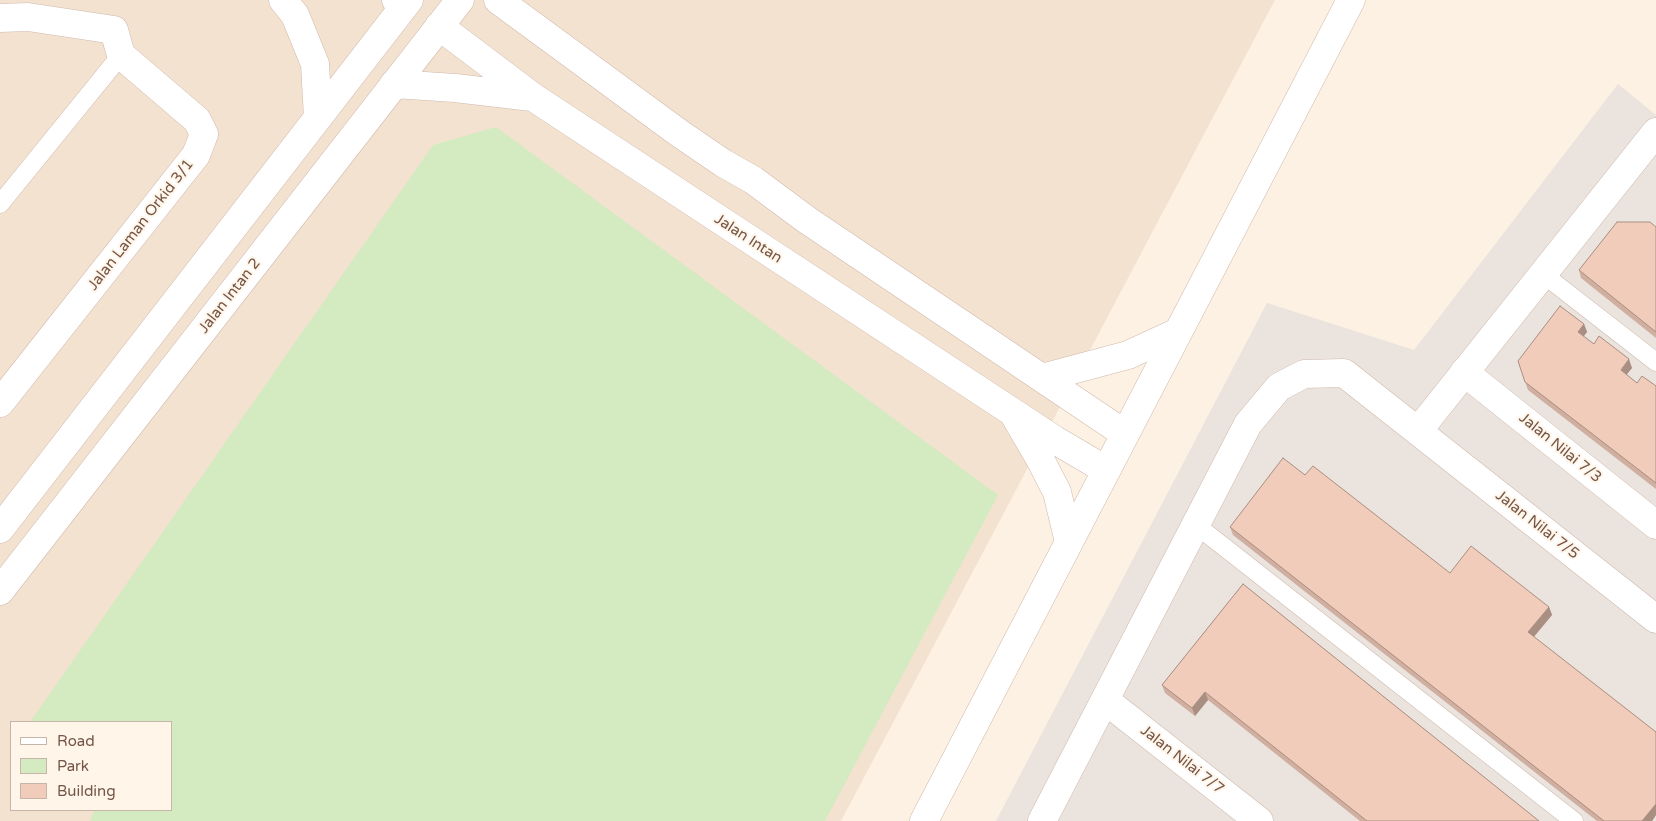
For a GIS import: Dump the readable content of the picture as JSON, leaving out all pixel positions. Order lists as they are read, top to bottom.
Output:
{
  "streets": {
    "street": [
      "Jalan Laman Orkid 3/1",
      "Jalan Intan",
      "Jalan Intan 2",
      "Jalan Nilai 7/3",
      "Jalan Nilai 7/5",
      "Jalan Nilai 7/7"
    ]
  },
  "crossings": [
    ["Jalan Intan", "Jalan Intan 2"],
    ["Jalan Nilai 7/5", "Jalan Nilai 7/7"]
  ],
  "legend": ["Road", "Park", "Building"]
}
